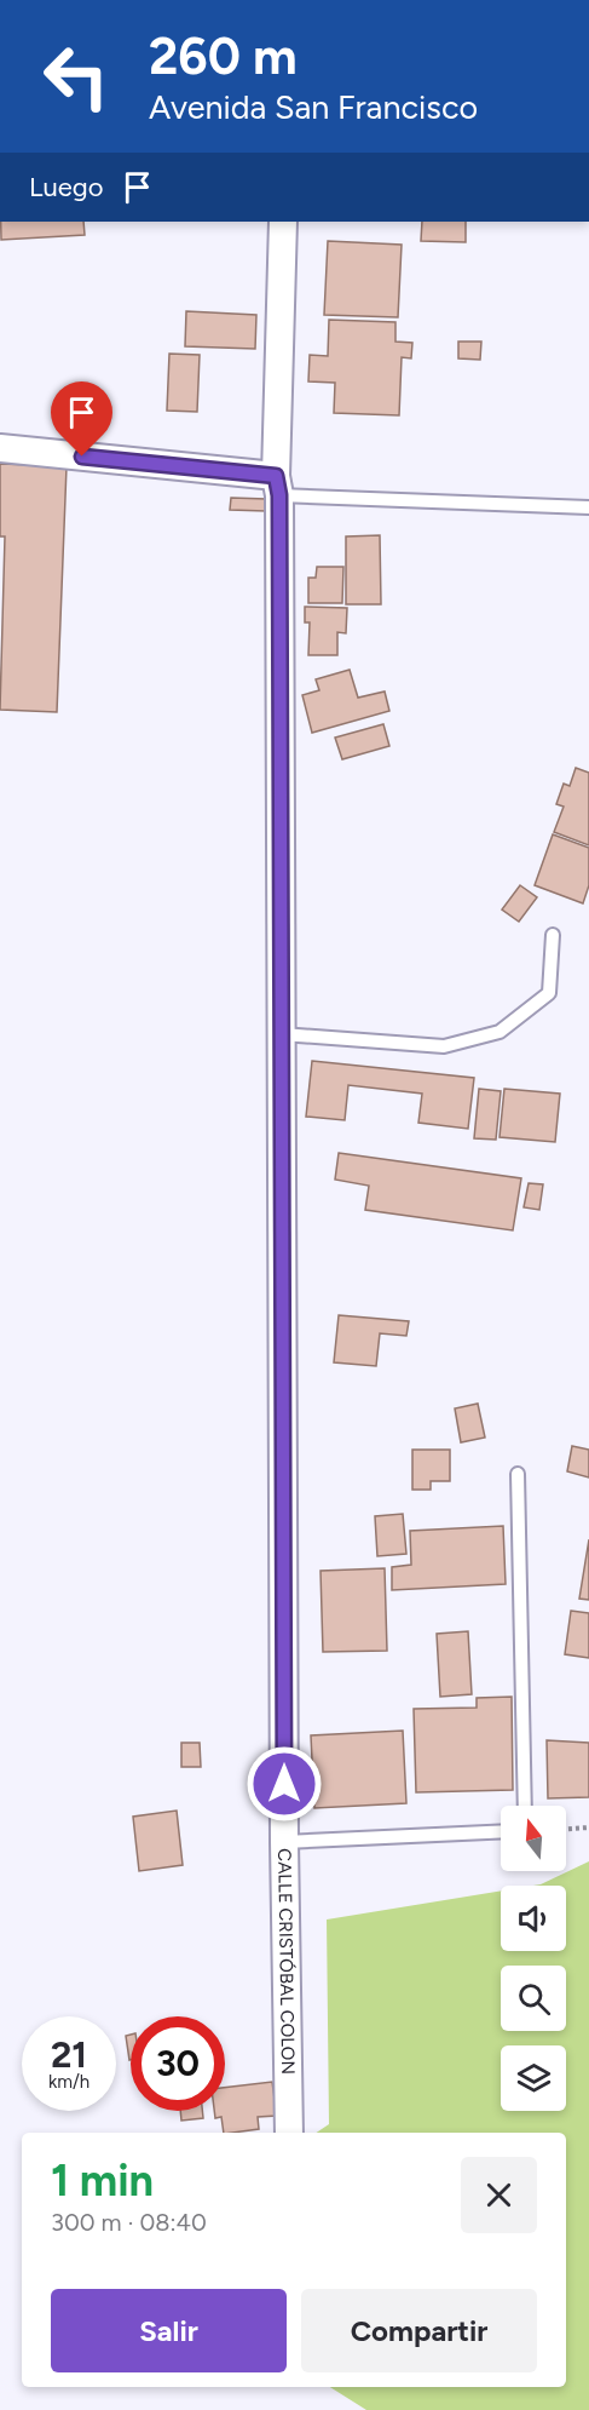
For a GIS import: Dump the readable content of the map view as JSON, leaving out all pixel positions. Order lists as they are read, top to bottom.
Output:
{
  "streets": {
    "street": ["CALLE CRISTÓBAL COLON"]
  },
  "north": "top",
  "page": {
    "turn": ["260 m", "Avenida San Francisco"],
    "then": "Luego",
    "speed": "21 km/h",
    "limit": "30",
    "heading": ["1 min", "300 m · 08:40"],
    "buttons": ["Salir", "Compartir"]
  }
}
